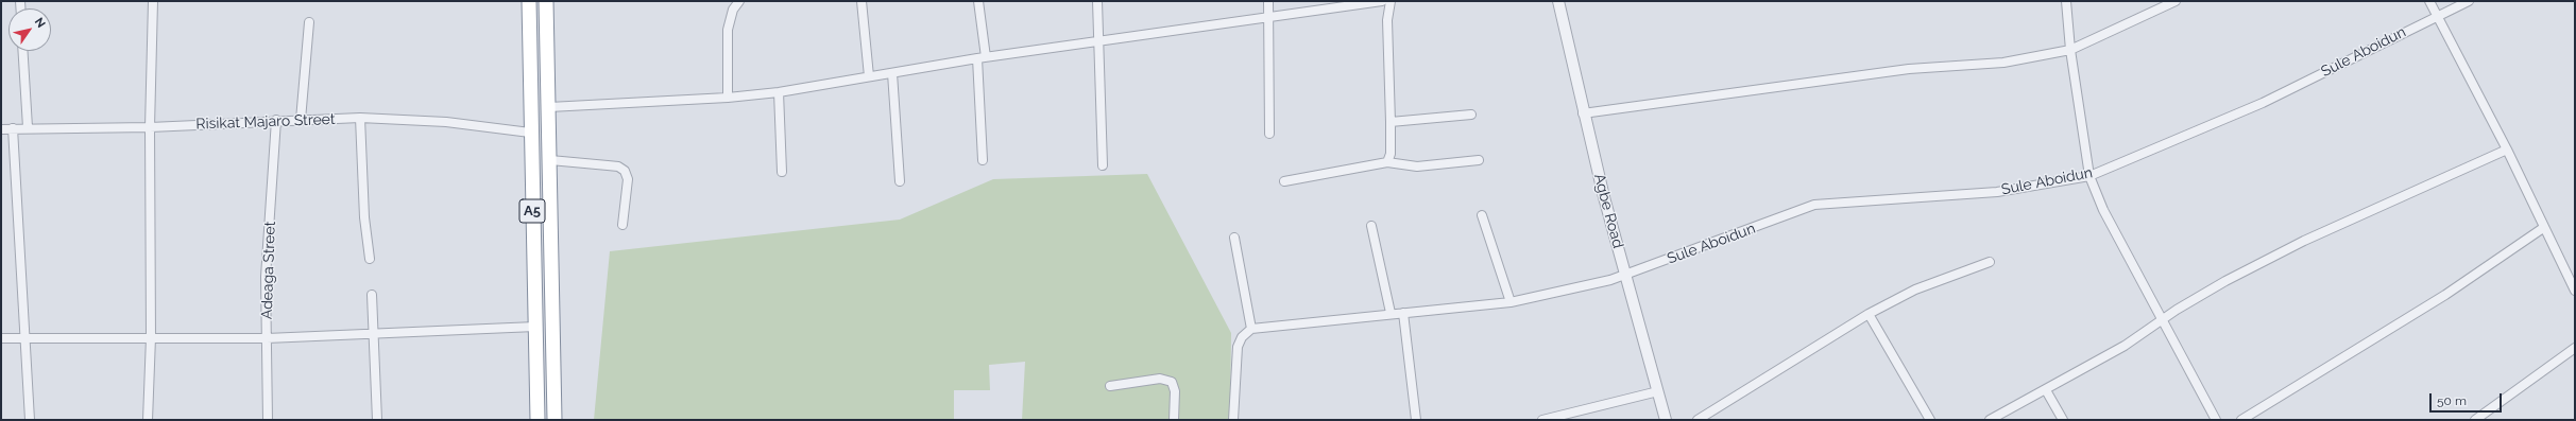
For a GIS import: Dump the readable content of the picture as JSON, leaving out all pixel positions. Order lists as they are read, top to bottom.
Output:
{
  "streets": {
    "highway": ["A5"],
    "street": [
      "Sule Aboidun",
      "Risikat Majaro Street",
      "Agbe Road",
      "Adeaga Street"
    ]
  },
  "crossings": [
    ["Sule Aboidun", "Agbe Road"],
    ["Risikat Majaro Street", "A5"],
    ["Risikat Majaro Street", "Adeaga Street"]
  ],
  "scale_bar": "50 m",
  "north": "top right"
}
